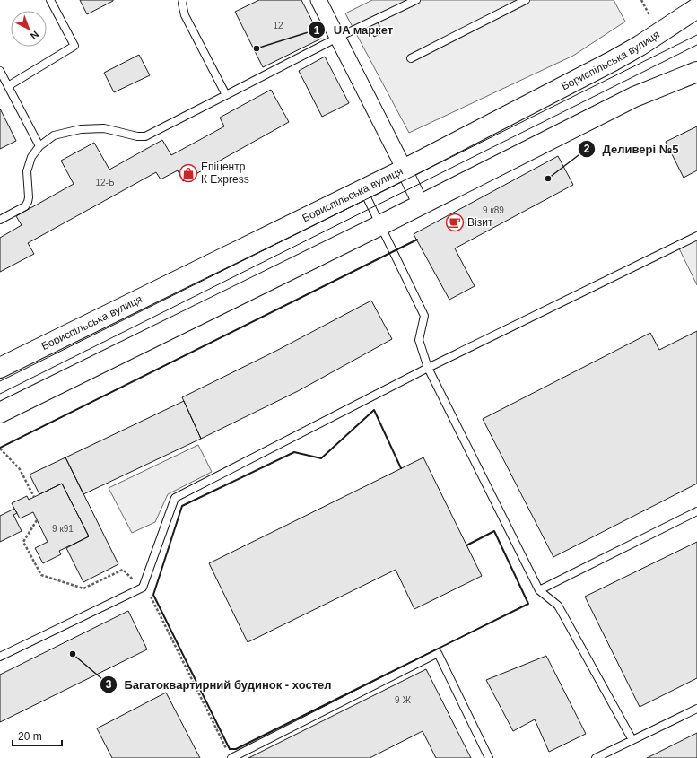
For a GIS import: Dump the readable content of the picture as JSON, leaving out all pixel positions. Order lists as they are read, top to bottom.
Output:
{
  "streets": {
    "main road": ["Бориспільська вулиця"]
  },
  "places": {
    "other": ["UA маркет", "Деливері №5", "Багатоквартирний будинок - хостел"],
    "shop": ["Епіцентр К Express"],
    "cafe": ["Візит"]
  },
  "house_numbers": [
    "12",
    "12-Б",
    "9 к89",
    "9 к91",
    "9-Ж"
  ],
  "scale_bar": "20 m",
  "north": "bottom right"
}
